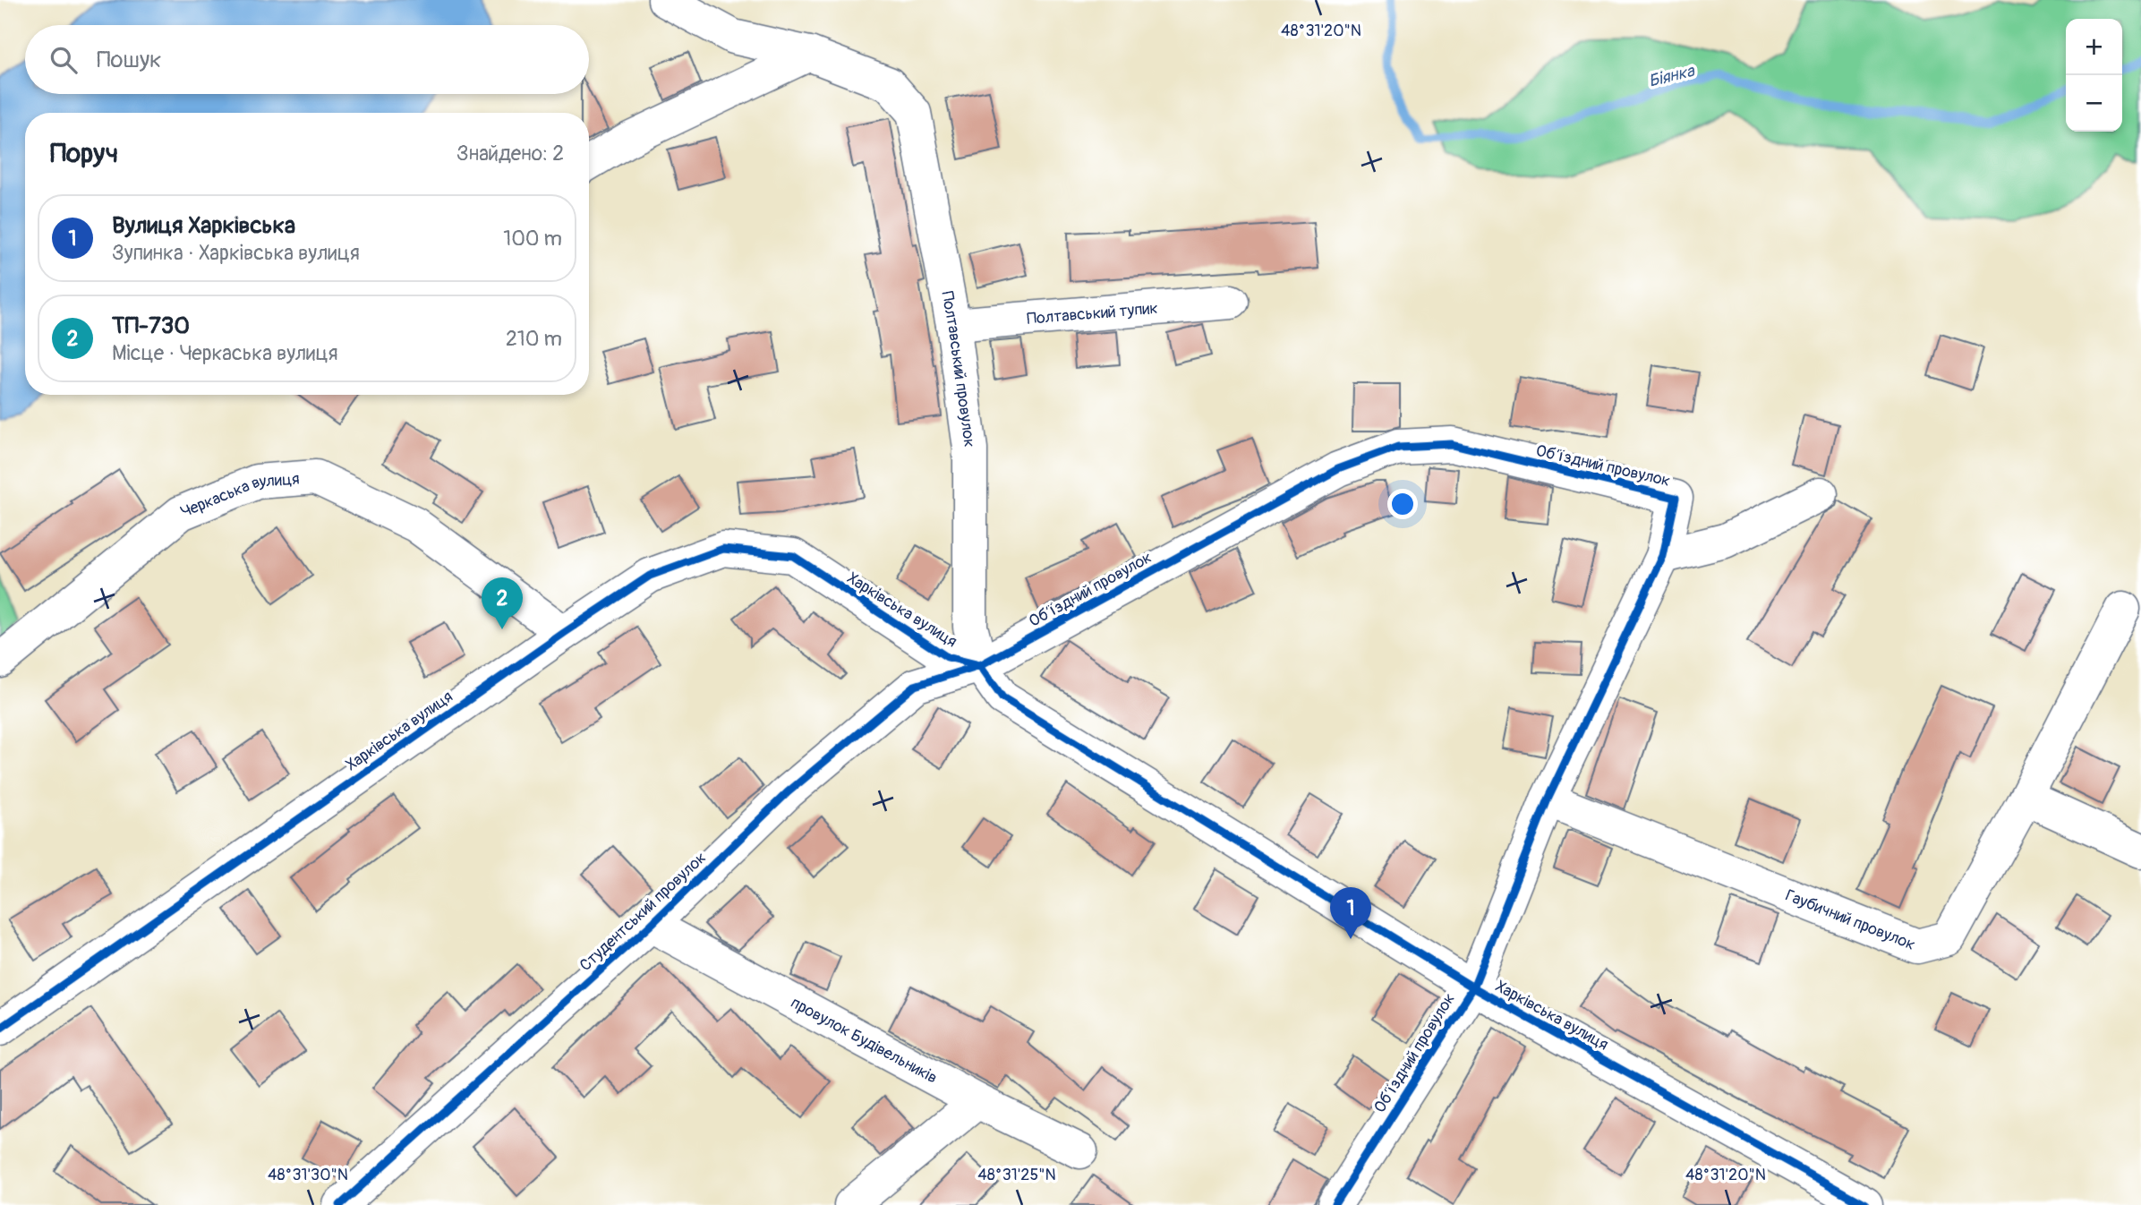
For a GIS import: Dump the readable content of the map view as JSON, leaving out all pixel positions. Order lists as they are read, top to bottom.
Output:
{
  "streets": {
    "street": [
      "Полтавський тупик",
      "Полтавський провулок",
      "Обʼїздний провулок",
      "Черкаська вулиця",
      "Харківська вулиця",
      "Студентський провулок",
      "Гаубичний провулок",
      "провулок Будівельників"
    ]
  },
  "crossings": [
    ["Полтавський тупик", "Полтавський провулок"],
    ["Полтавський провулок", "Обʼїздний провулок"],
    ["Полтавський провулок", "Харківська вулиця"],
    ["Полтавський провулок", "Студентський провулок"],
    ["Обʼїздний провулок", "Харківська вулиця"],
    ["Обʼїздний провулок", "Студентський провулок"],
    ["Обʼїздний провулок", "Гаубичний провулок"],
    ["Черкаська вулиця", "Харківська вулиця"],
    ["Харківська вулиця", "Студентський провулок"],
    ["Студентський провулок", "провулок Будівельників"]
  ],
  "water": ["Біянка"],
  "page": {
    "map_buttons": ["+", "−"],
    "search": "Пошук",
    "heading": ["Поруч", "Знайдено: 2"],
    "list": [
      {
        "mark": "1",
        "name": "Вулиця Харківська",
        "note": "Зупинка · Харківська вулиця",
        "value": "100 m"
      },
      {
        "mark": "2",
        "name": "ТП-730",
        "note": "Місце · Черкаська вулиця",
        "value": "210 m"
      }
    ],
    "pins": ["2", "1"]
  },
  "coordinates": ["48°31'20\"N", "48°31'30\"N", "48°31'25\"N"]
}
